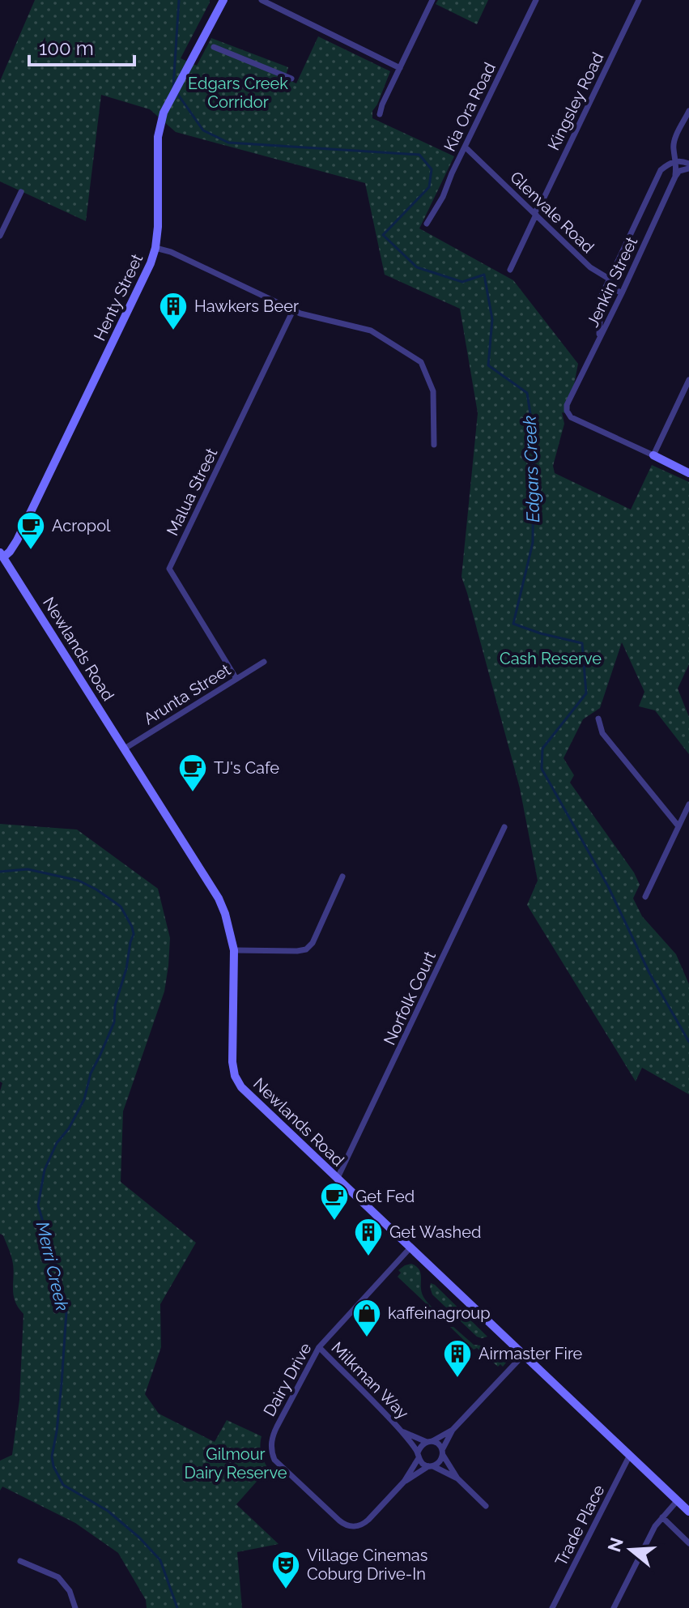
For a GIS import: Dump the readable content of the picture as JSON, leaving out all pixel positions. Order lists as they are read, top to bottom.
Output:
{
  "streets": {
    "street": [
      "Kingsley Road",
      "Kia Ora Road",
      "Glenvale Road",
      "Jenkin Street",
      "Henty Street",
      "Malua Street",
      "Newlands Road",
      "Arunta Street",
      "Norfolk Court",
      "Dairy Drive",
      "Milkman Way",
      "Trade Place"
    ]
  },
  "crossings": [
    ["Kingsley Road", "Glenvale Road"],
    ["Kia Ora Road", "Glenvale Road"],
    ["Glenvale Road", "Jenkin Street"],
    ["Henty Street", "Newlands Road"],
    ["Malua Street", "Arunta Street"],
    ["Newlands Road", "Arunta Street"],
    ["Newlands Road", "Norfolk Court"],
    ["Newlands Road", "Dairy Drive"],
    ["Newlands Road", "Trade Place"],
    ["Dairy Drive", "Milkman Way"]
  ],
  "water": ["Edgars Creek", "Merri Creek"],
  "parks": ["Edgars Creek Corridor", "Cash Reserve", "Gilmour Dairy Reserve"],
  "places": {
    "building": ["Hawkers Beer", "Get Washed", "Airmaster Fire"],
    "cafe": ["Acropol", "TJ's Cafe", "Get Fed"],
    "shop": ["kaffeinagroup"],
    "theatre": ["Village Cinemas Coburg Drive-In"]
  },
  "scale_bar": "100 m",
  "north": "left"
}
